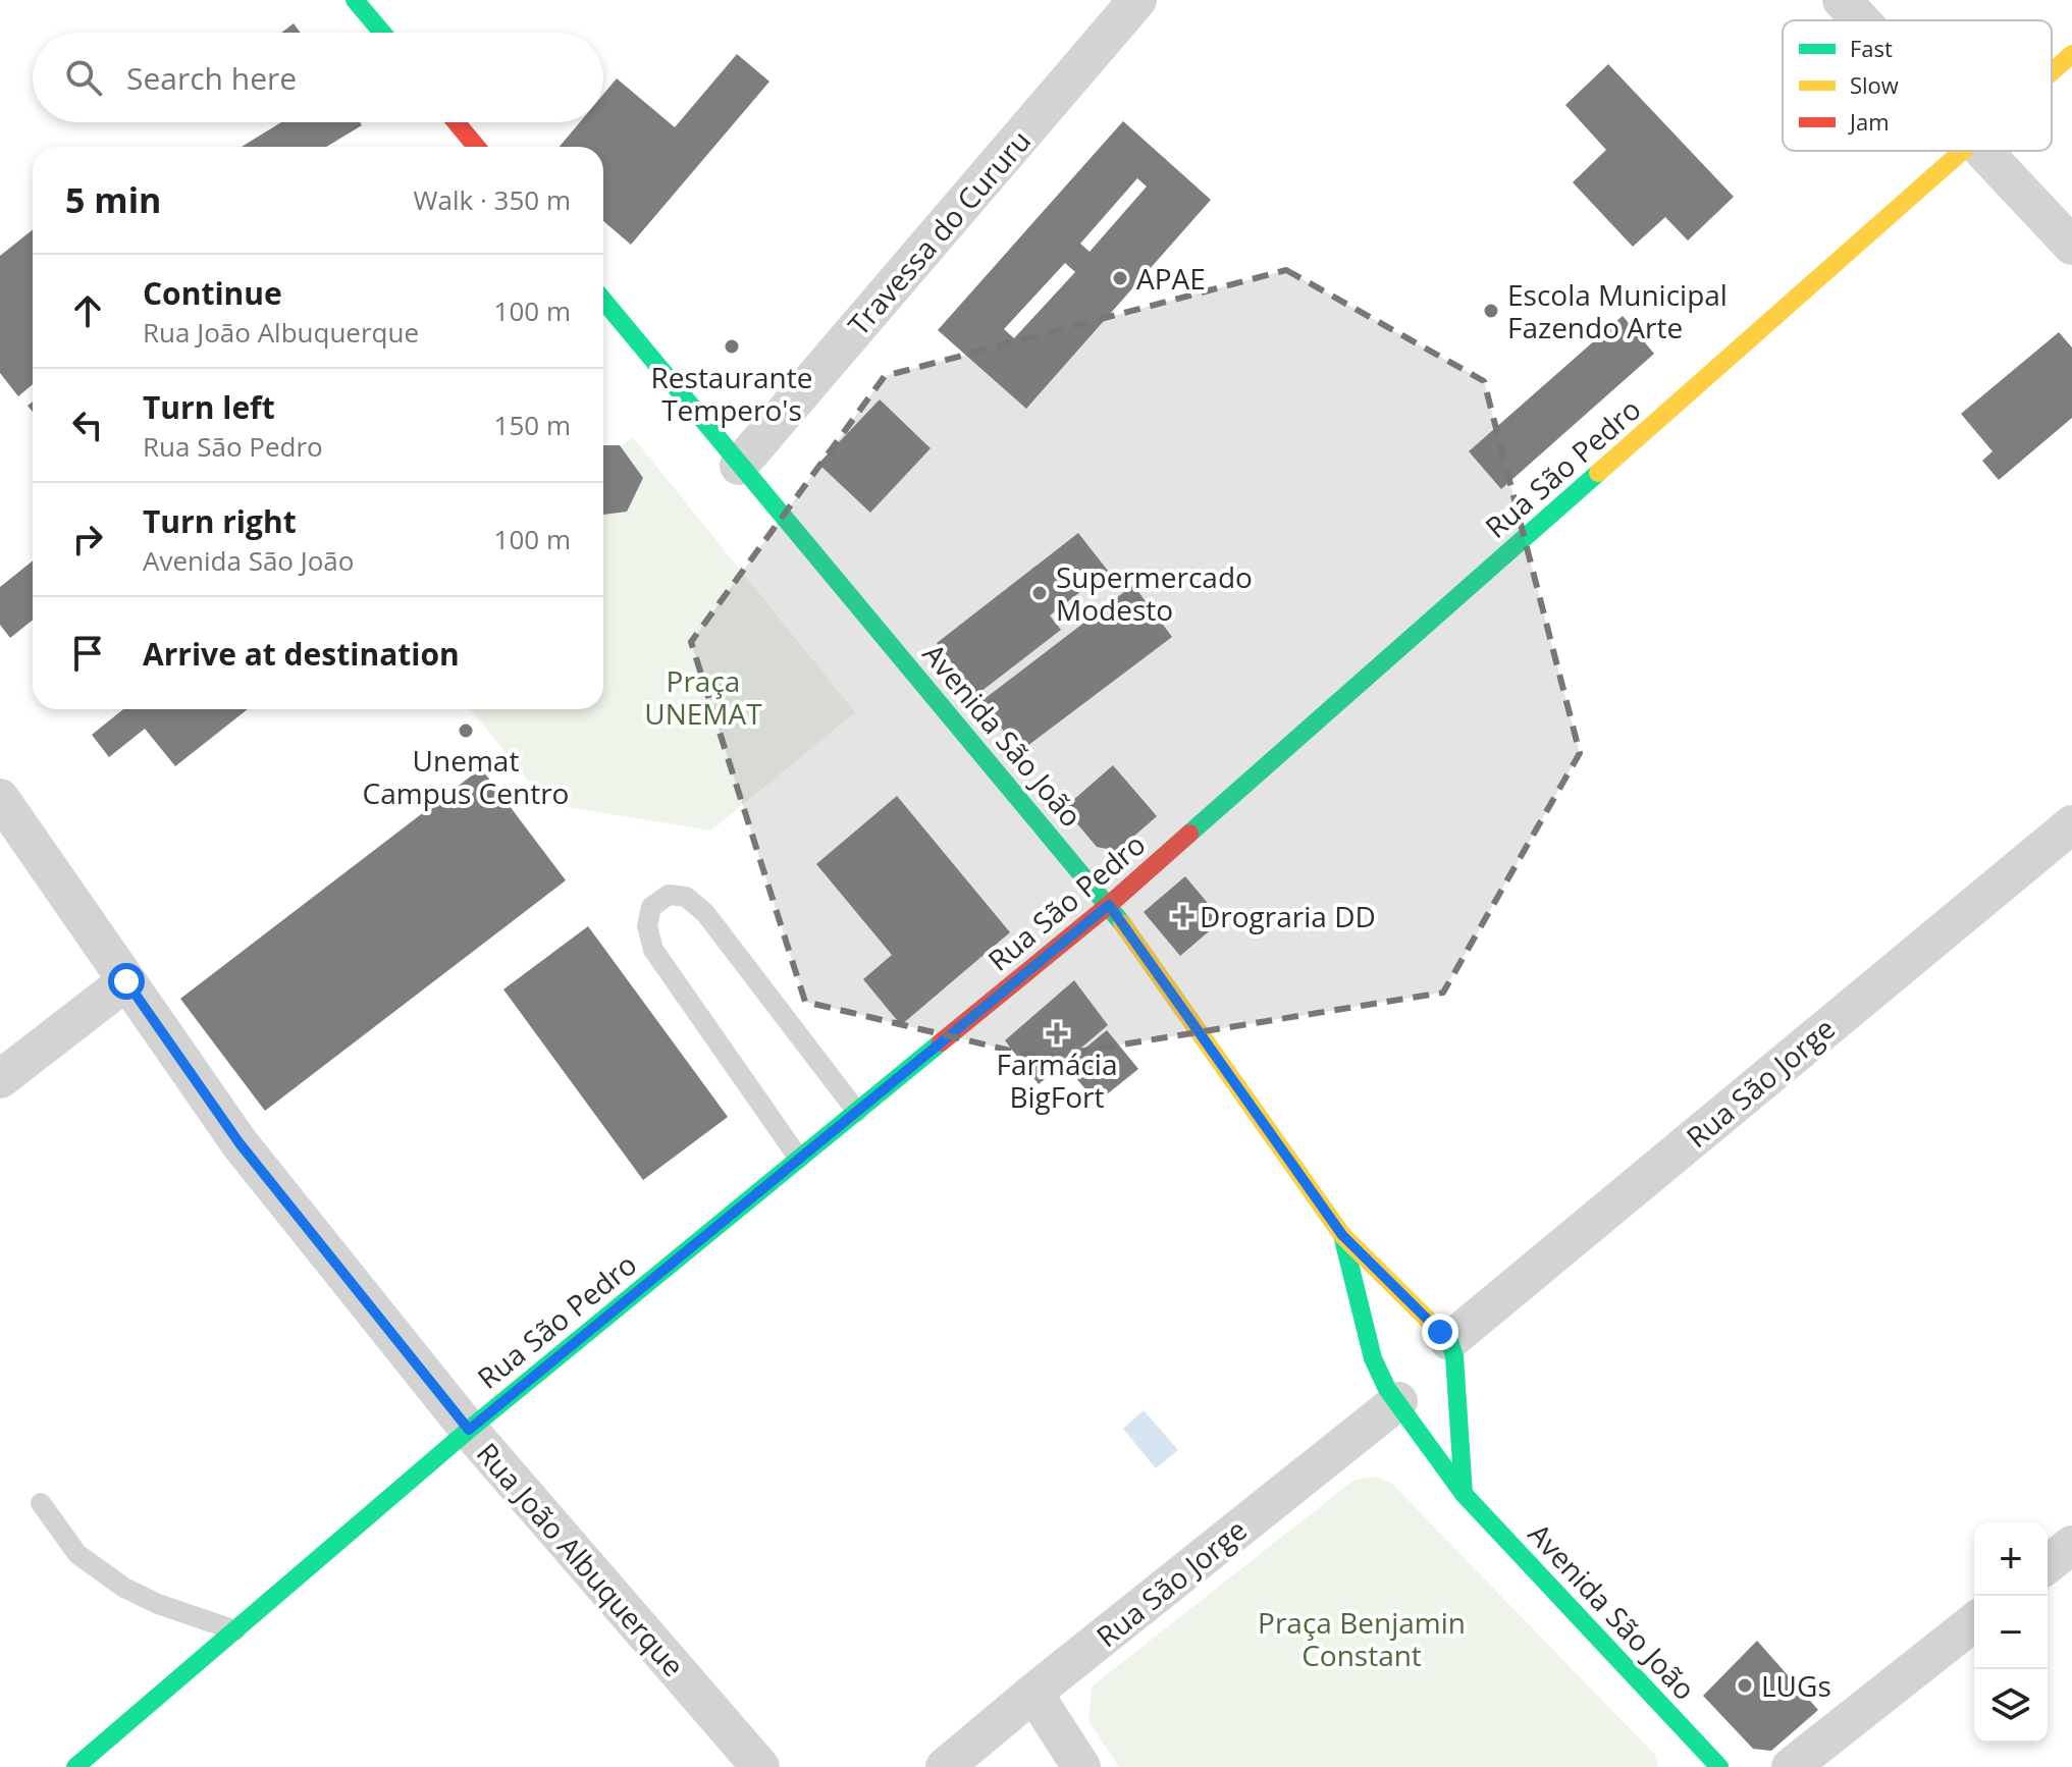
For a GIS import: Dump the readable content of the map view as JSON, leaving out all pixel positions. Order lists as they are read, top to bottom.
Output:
{
  "streets": {
    "street": [
      "Travessa do Cururu",
      "Rua São Pedro",
      "Avenida São João",
      "Rua São Jorge",
      "Rua João Albuquerque"
    ]
  },
  "crossings": [
    ["Travessa do Cururu", "Avenida São João"],
    ["Rua São Pedro", "Avenida São João"],
    ["Rua São Pedro", "Rua João Albuquerque"],
    ["Avenida São João", "Rua São Jorge"]
  ],
  "parks": ["Praça UNEMAT", "Praça Benjamin Constant"],
  "places": {
    "other": [
      "APAE",
      "Escola Municipal Fazendo Arte",
      "Restaurante Tempero's",
      "Supermercado Modesto",
      "Unemat Campus Centro",
      "LUGs"
    ],
    "health": ["Drograria DD", "Farmácia BigFort"]
  },
  "legend": ["Fast", "Slow", "Jam"],
  "page": {
    "search": "Search here",
    "heading": ["5 min", "Walk · 350 m"],
    "list": [
      ["Continue", "Rua João Albuquerque", "100 m"],
      ["Turn left", "Rua São Pedro", "150 m"],
      ["Turn right", "Avenida São João", "100 m"],
      "Arrive at destination"
    ],
    "map_buttons": ["+", "−"]
  }
}
